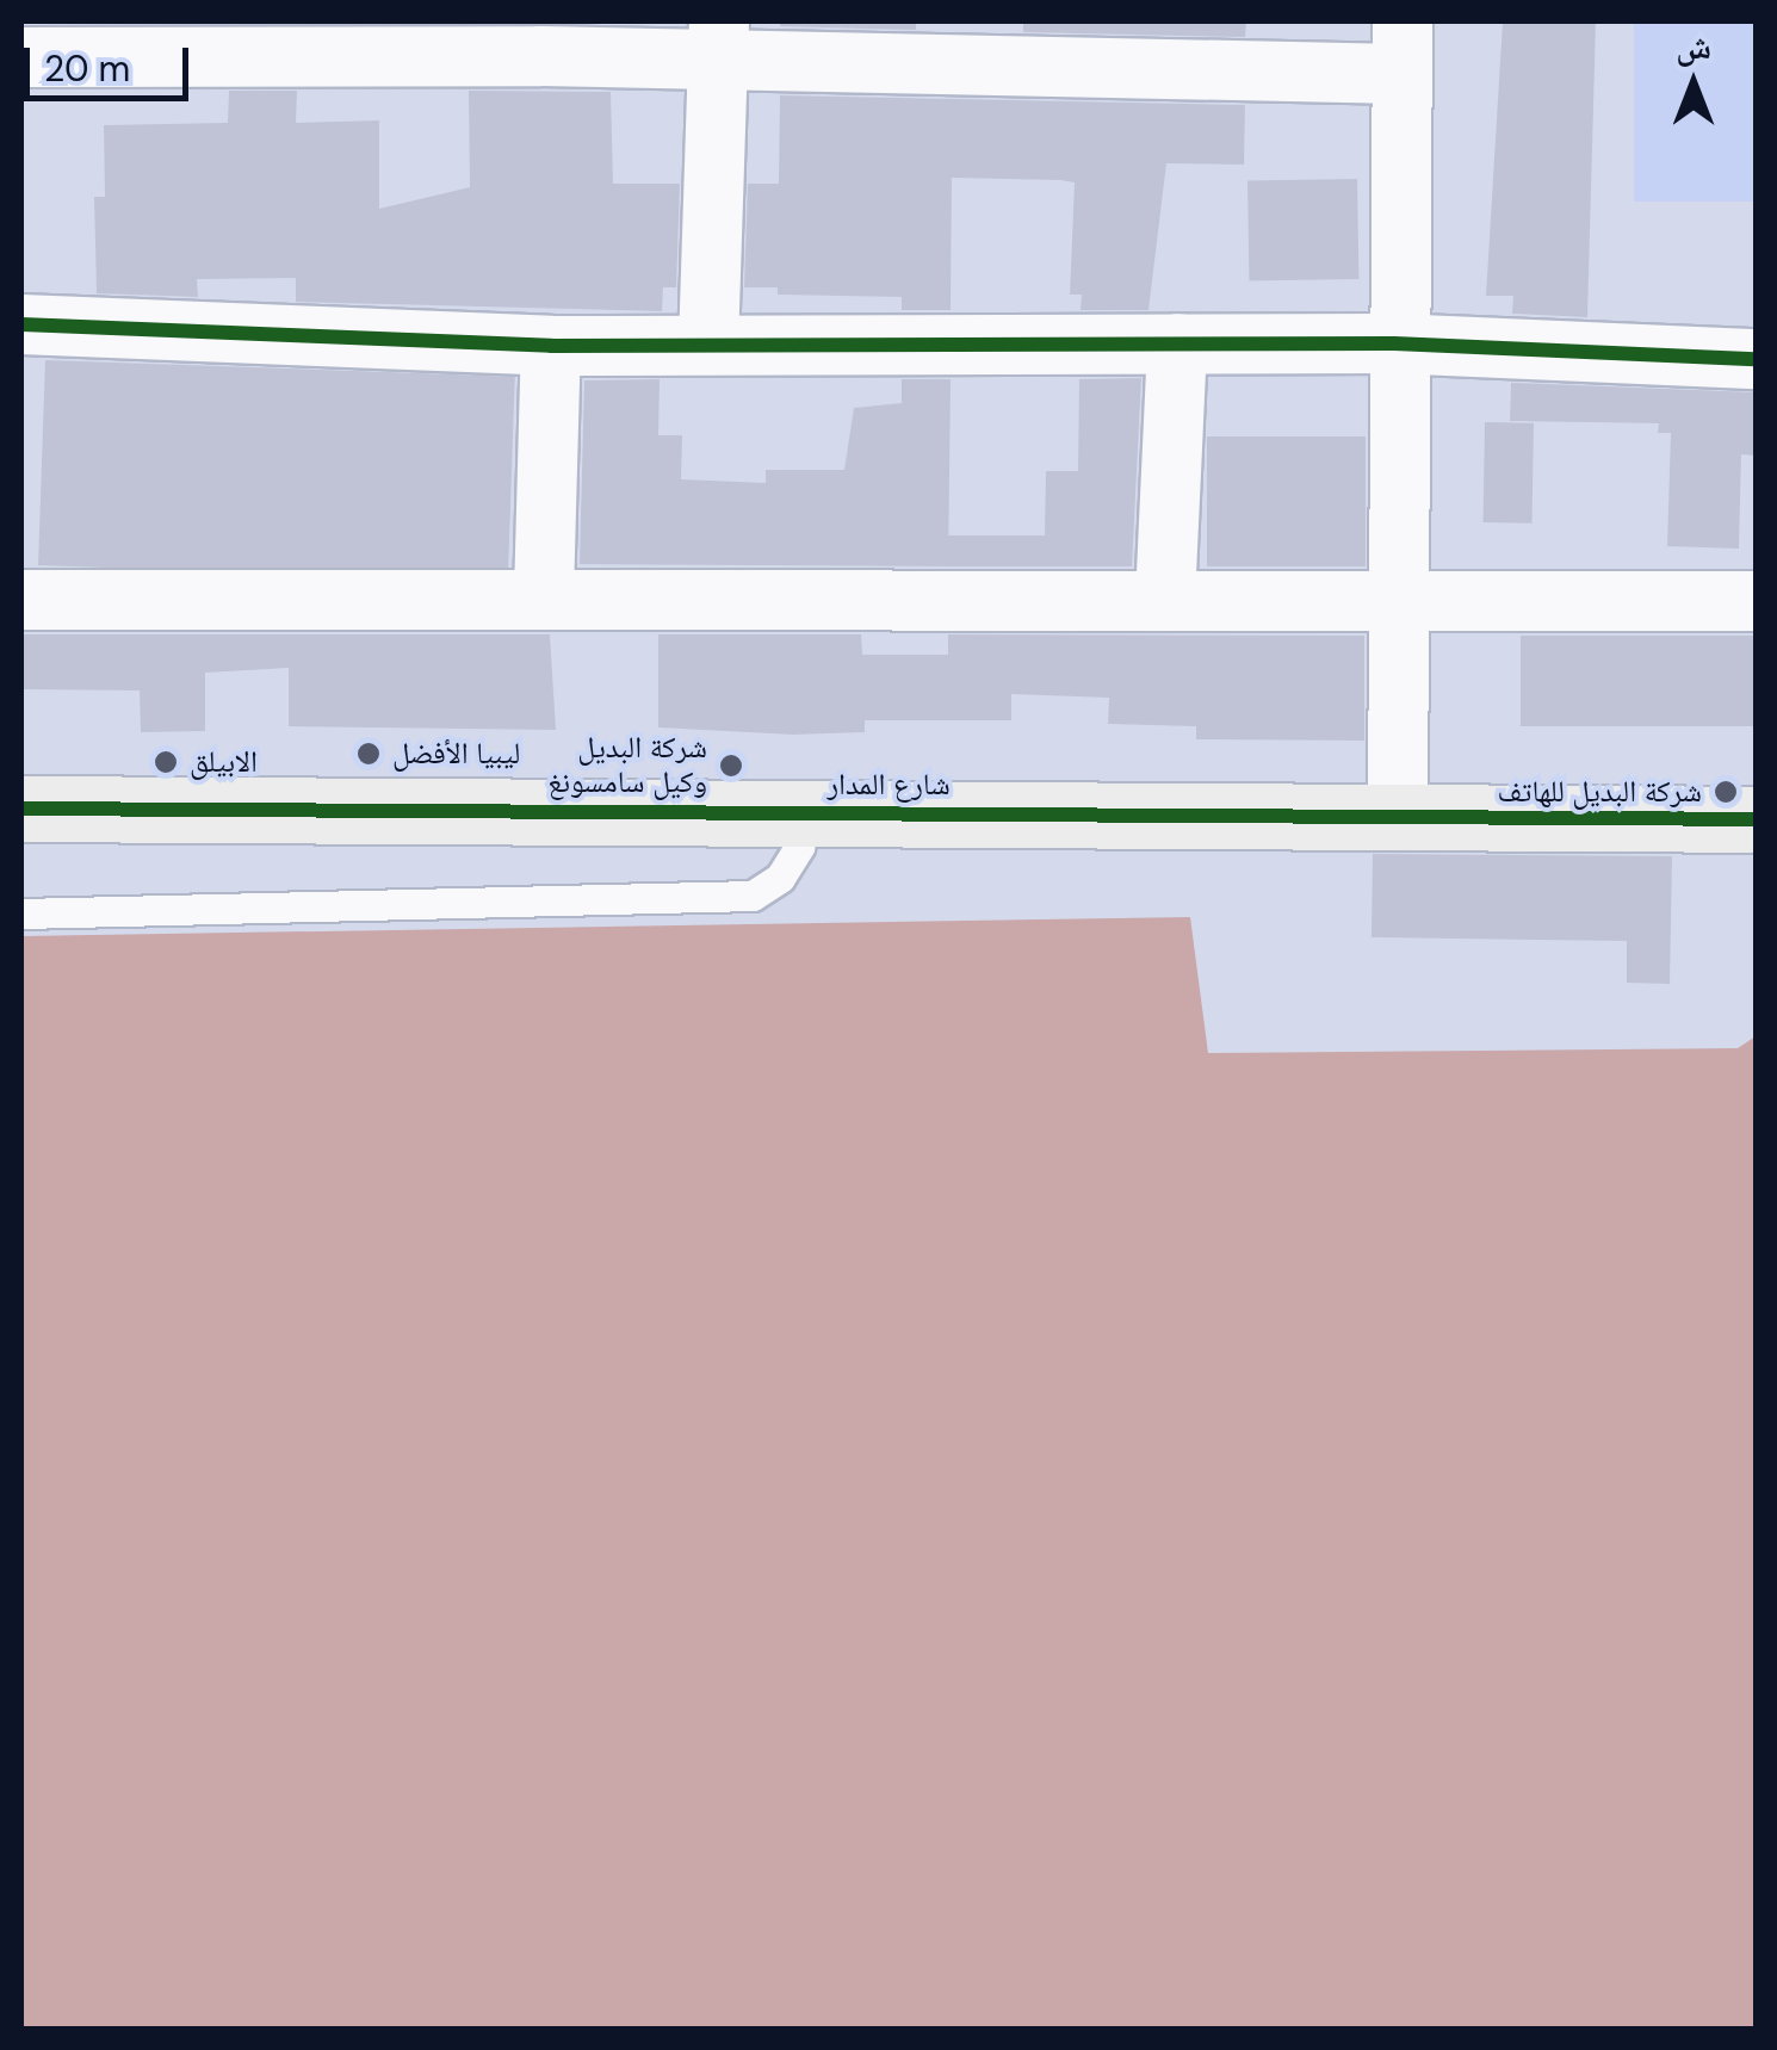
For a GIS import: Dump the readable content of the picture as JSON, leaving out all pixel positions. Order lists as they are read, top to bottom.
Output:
{
  "streets": {
    "street": ["شارع المدار"]
  },
  "places": [
    "ليبيا الأفضل",
    "الابيلق",
    "شركة البديل وكيل سامسونغ",
    "شركة البديل للهاتف"
  ],
  "scale_bar": "20 m",
  "north": "top"
}
